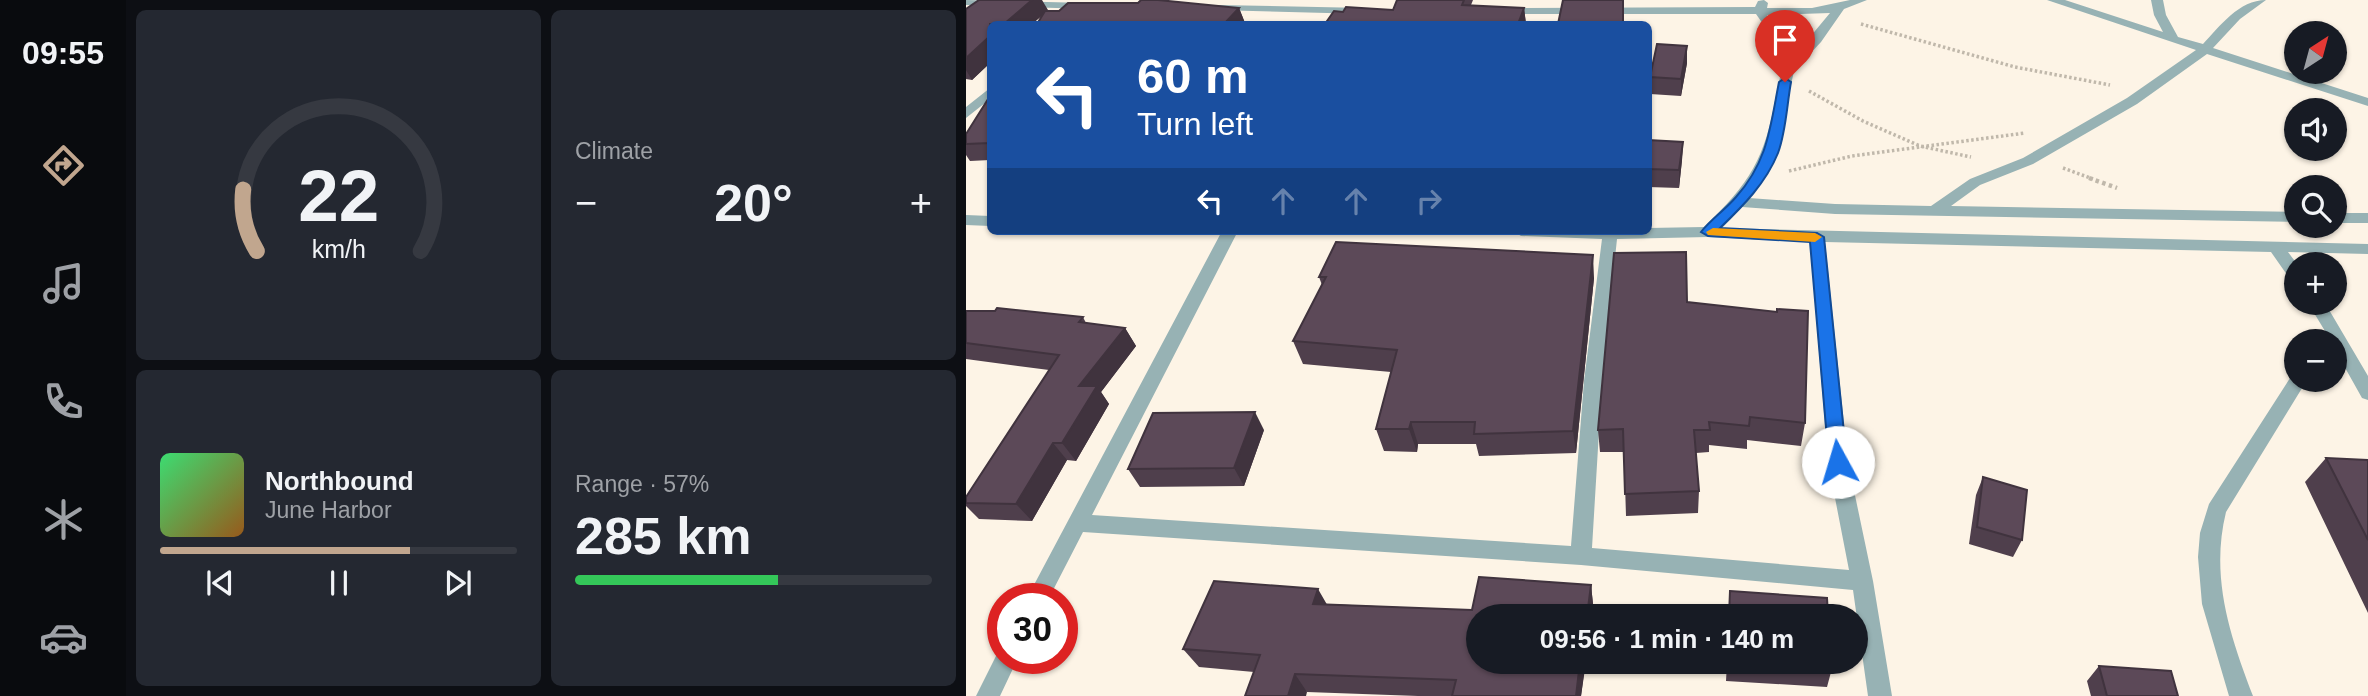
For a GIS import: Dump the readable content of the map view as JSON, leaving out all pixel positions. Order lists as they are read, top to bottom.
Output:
{
  "north": "top right",
  "page": {
    "tabs": "09:55",
    "tile": [
      "Climate",
      ["Range · 57%", "285 km"]
    ],
    "map_buttons": ["+", "−"],
    "turn": ["60 m", "Turn left"],
    "heat": ["−", "20°", "+"],
    "song": ["Northbound", "June Harbor"],
    "limit": "30",
    "trip": "09:56 · 1 min · 140 m",
    "gauge": ["22", "km/h"]
  }
}
